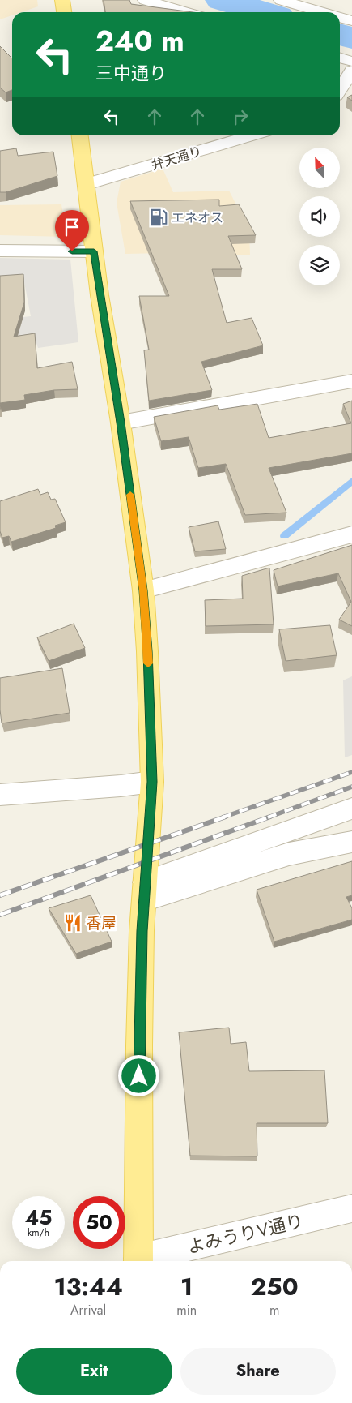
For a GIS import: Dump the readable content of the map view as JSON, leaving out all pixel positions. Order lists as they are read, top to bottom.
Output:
{
  "streets": {
    "street": ["弁天通り", "よみうりV通り"]
  },
  "places": {
    "fuel station": ["エネオス"],
    "restaurant": ["香屋"]
  },
  "north": "top left",
  "page": {
    "turn": ["240 m", "三中通り"],
    "speed": "45 km/h",
    "limit": "50",
    "eta": [
      "13:44",
      "Arrival",
      "1",
      "min",
      "250",
      "m"
    ],
    "buttons": ["Exit", "Share"]
  }
}
